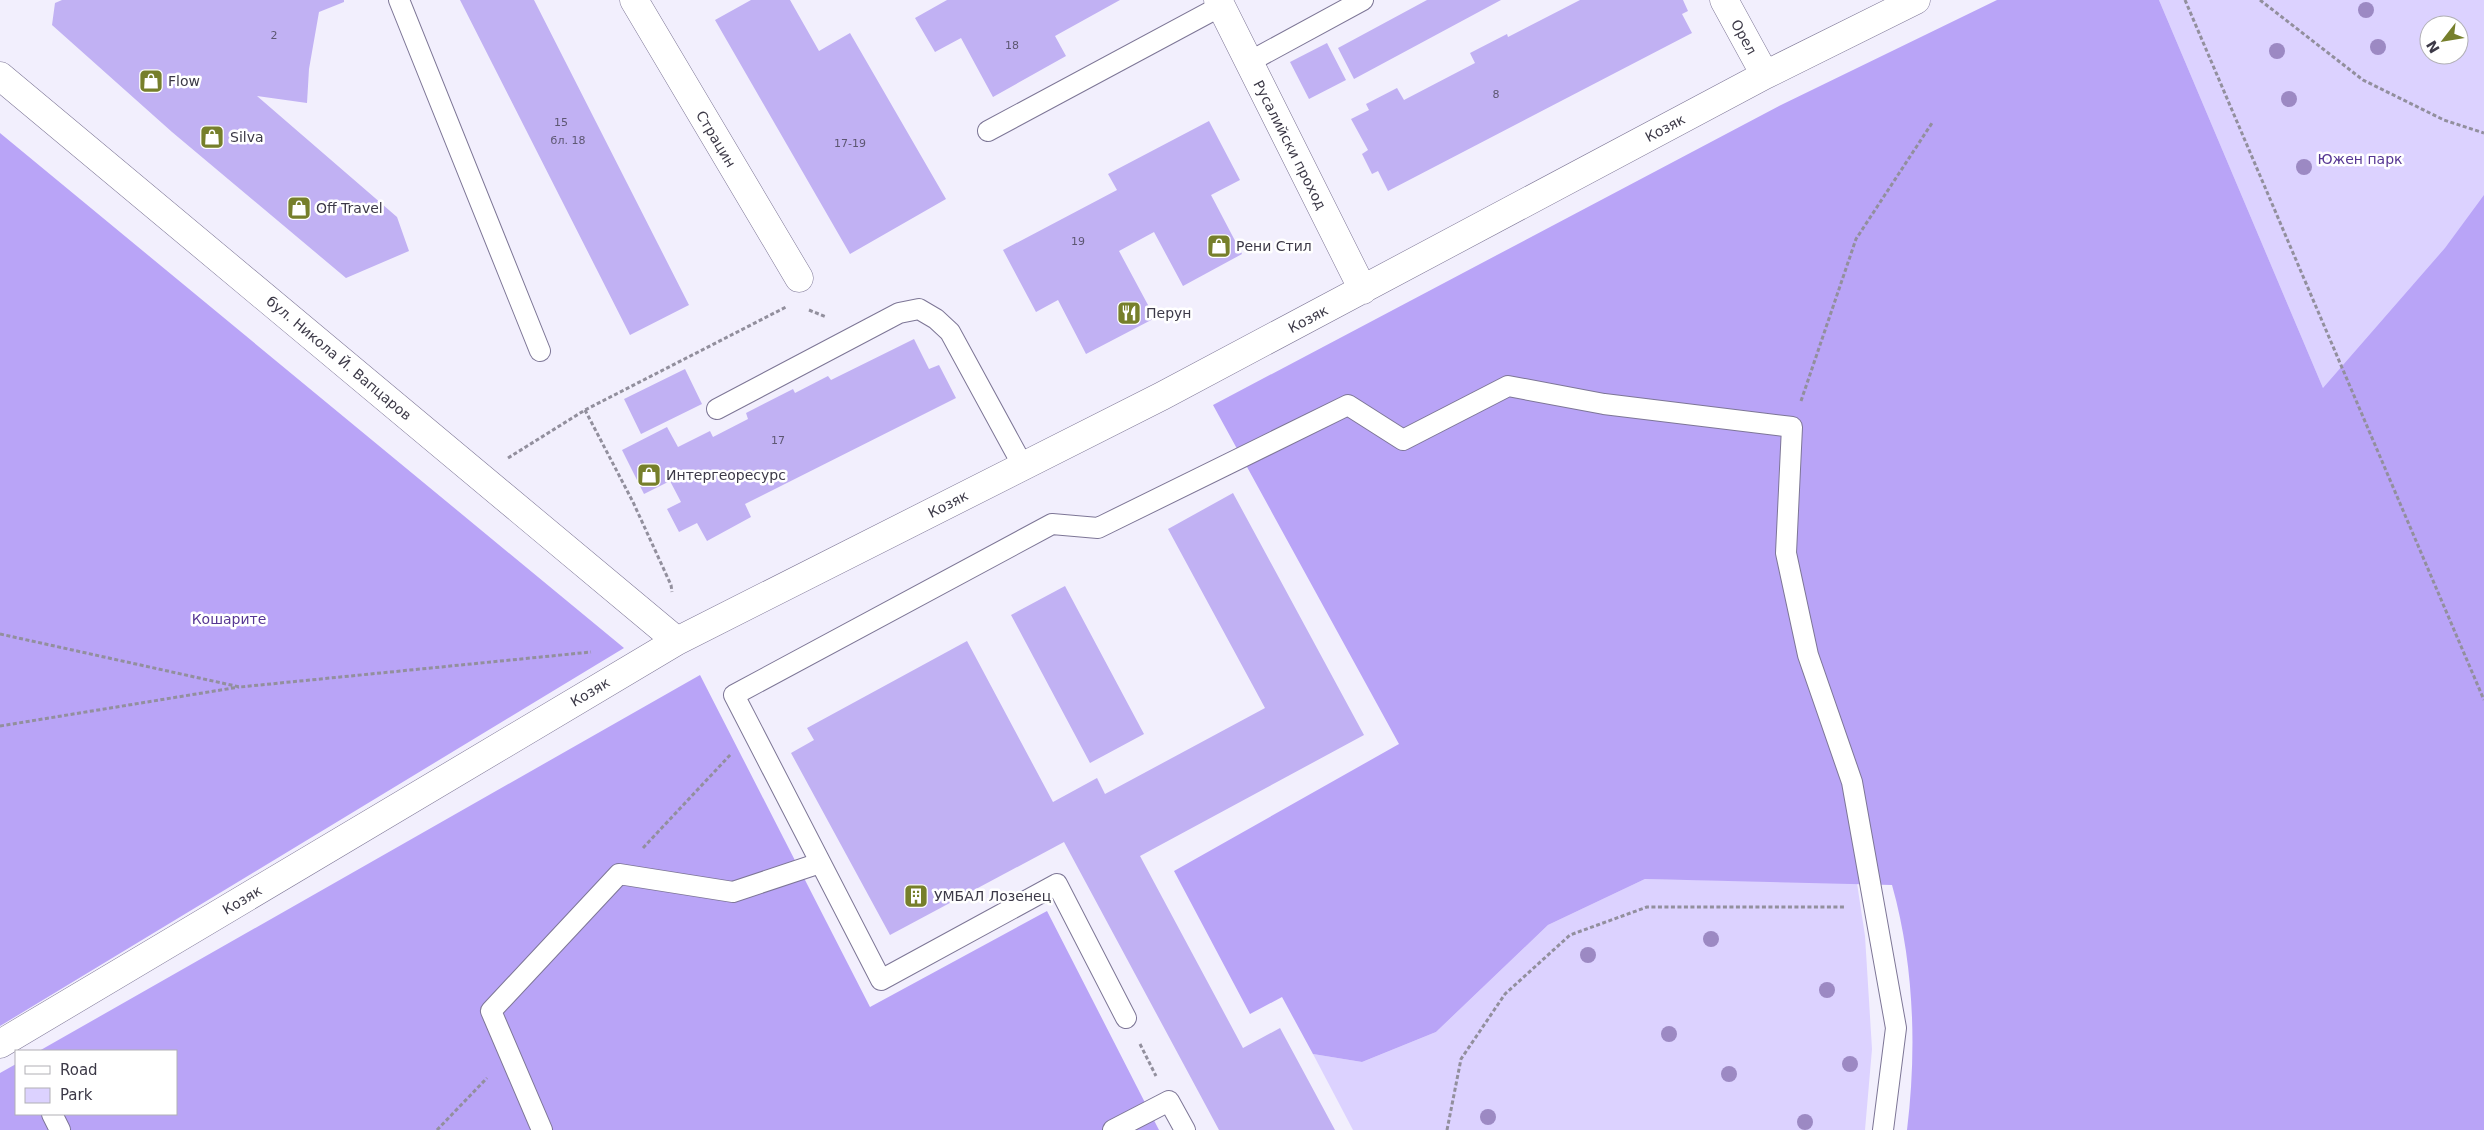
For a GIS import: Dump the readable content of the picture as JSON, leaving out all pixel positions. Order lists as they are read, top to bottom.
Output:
{
  "streets": {
    "street": [
      "Орел",
      "Козяк",
      "Страцин",
      "Русалийски проход",
      "бул. Никола Й. Вапцаров"
    ]
  },
  "crossings": [
    ["Орел", "Козяк"],
    ["Козяк", "Русалийски проход"],
    ["Козяк", "бул. Никола Й. Вапцаров"]
  ],
  "parks": ["Южен парк", "Кошарите"],
  "places": {
    "shop": [
      "Flow",
      "Silva",
      "Off Travel",
      "Рени Стил",
      "Интергеоресурс"
    ],
    "restaurant": ["Перун"],
    "building": ["УМБАЛ Лозенец"]
  },
  "house_numbers": [
    "2",
    "18",
    "8",
    "15",
    "бл. 18",
    "17-19",
    "19",
    "17"
  ],
  "legend": ["Road", "Park"],
  "north": "bottom left"
}
